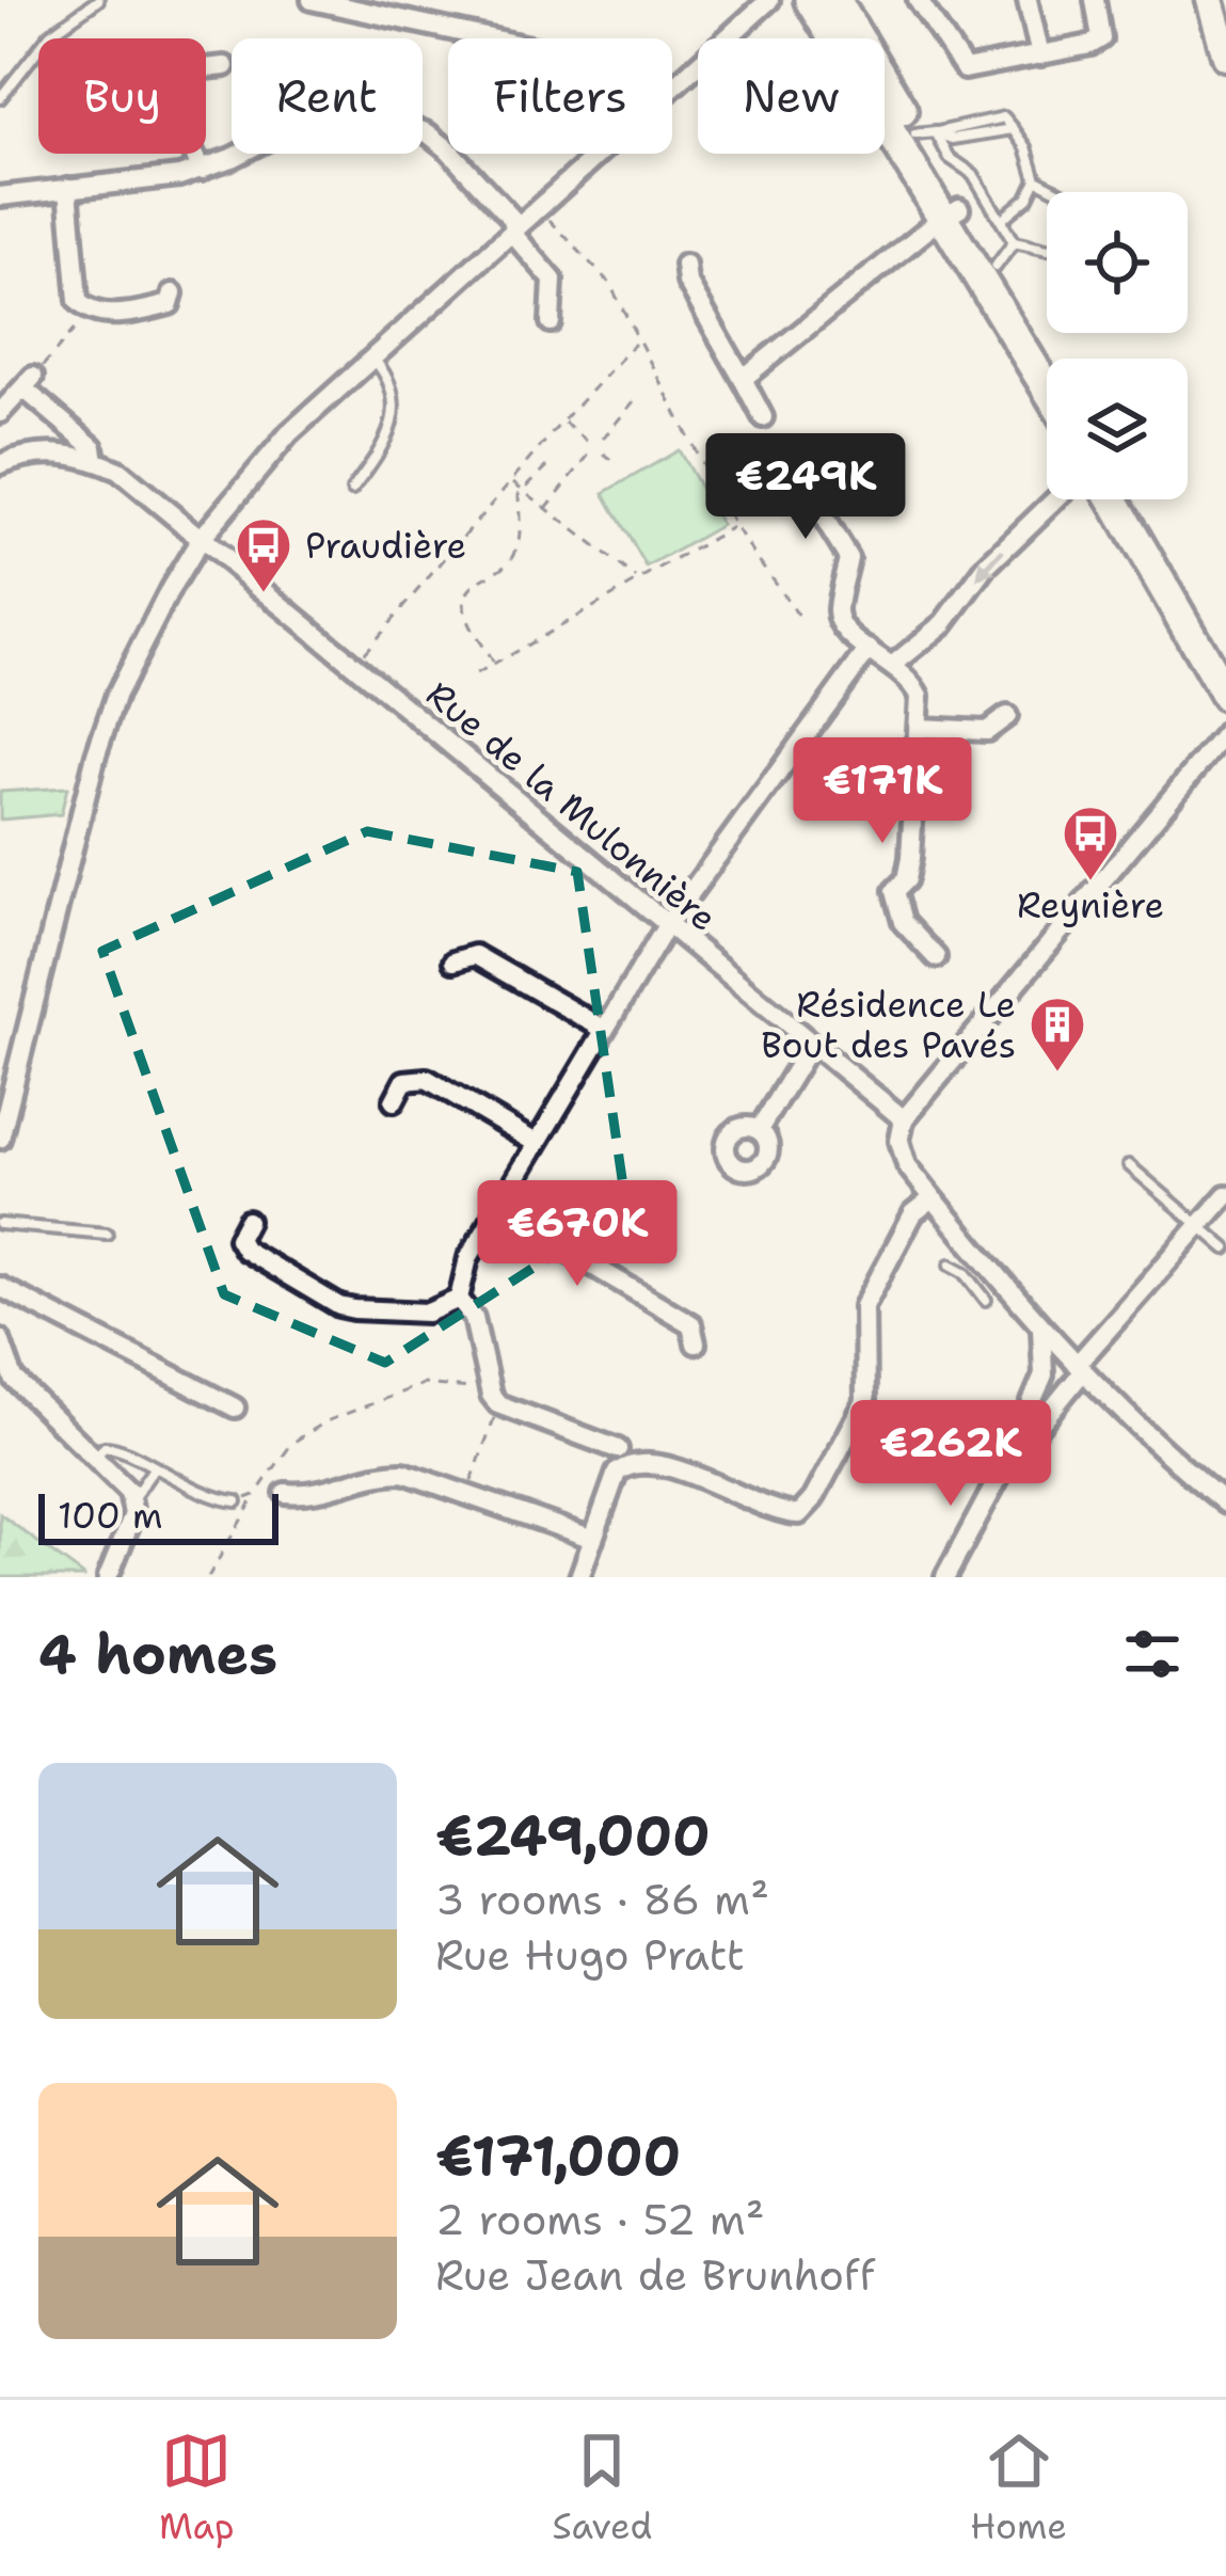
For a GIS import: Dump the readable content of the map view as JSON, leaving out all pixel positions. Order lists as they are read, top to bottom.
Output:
{
  "streets": {
    "street": ["Rue de la Mulonnière"]
  },
  "places": {
    "bus stop": ["Praudière", "Reynière"],
    "building": ["Résidence Le Bout des Pavés"]
  },
  "scale_bar": "100 m",
  "page": {
    "chip": [
      "Buy",
      "Rent",
      "Filters",
      "New"
    ],
    "price": [
      "€249K",
      "€171K",
      "€670K",
      "€262K"
    ],
    "scale": "100 m",
    "heading": "4 homes",
    "list": [
      {
        "name": "€249,000",
        "note": "3 rooms · 86 m² · Rue Hugo Pratt"
      },
      {
        "name": "€171,000",
        "note": "2 rooms · 52 m² · Rue Jean de Brunhoff"
      }
    ],
    "tabs": ["Map", "Saved", "Home"]
  }
}
